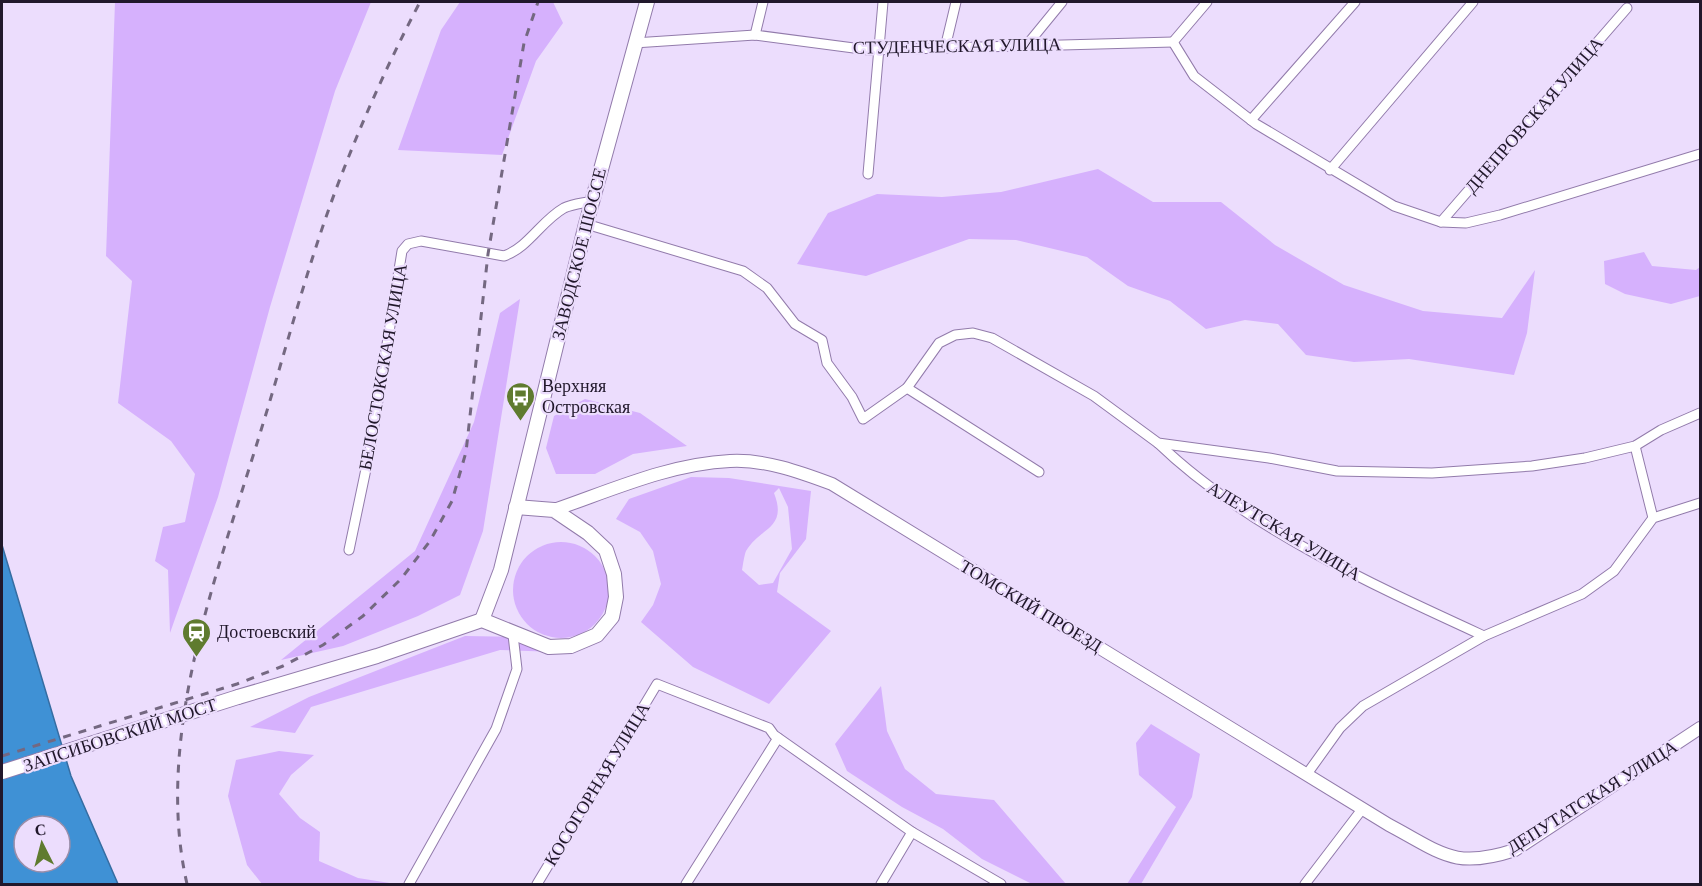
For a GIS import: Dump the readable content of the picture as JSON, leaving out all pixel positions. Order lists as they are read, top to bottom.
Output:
{
  "streets": {
    "main road": ["ЗАВОДСКОЕ ШОССЕ", "ЗАПСИБОВСКИЙ МОСТ"],
    "street": [
      "СТУДЕНЧЕСКАЯ УЛИЦА",
      "ДНЕПРОВСКАЯ УЛИЦА",
      "БЕЛОСТОКСКАЯ УЛИЦА",
      "АЛЕУТСКАЯ УЛИЦА",
      "ТОМСКИЙ ПРОЕЗД",
      "КОСОГОРНАЯ УЛИЦА",
      "ДЕПУТАТСКАЯ УЛИЦА"
    ]
  },
  "crossings": [
    ["СТУДЕНЧЕСКАЯ УЛИЦА", "ЗАВОДСКОЕ ШОССЕ"],
    ["ЗАВОДСКОЕ ШОССЕ", "БЕЛОСТОКСКАЯ УЛИЦА"],
    ["ЗАВОДСКОЕ ШОССЕ", "АЛЕУТСКАЯ УЛИЦА"],
    ["ЗАВОДСКОЕ ШОССЕ", "ТОМСКИЙ ПРОЕЗД"],
    ["ЗАВОДСКОЕ ШОССЕ", "ЗАПСИБОВСКИЙ МОСТ"],
    ["ТОМСКИЙ ПРОЕЗД", "ЗАПСИБОВСКИЙ МОСТ"],
    ["ТОМСКИЙ ПРОЕЗД", "ДЕПУТАТСКАЯ УЛИЦА"]
  ],
  "places": {
    "bus stop": ["Верхняя Островская"],
    "station": ["Достоевский"]
  },
  "north": "top"
}
